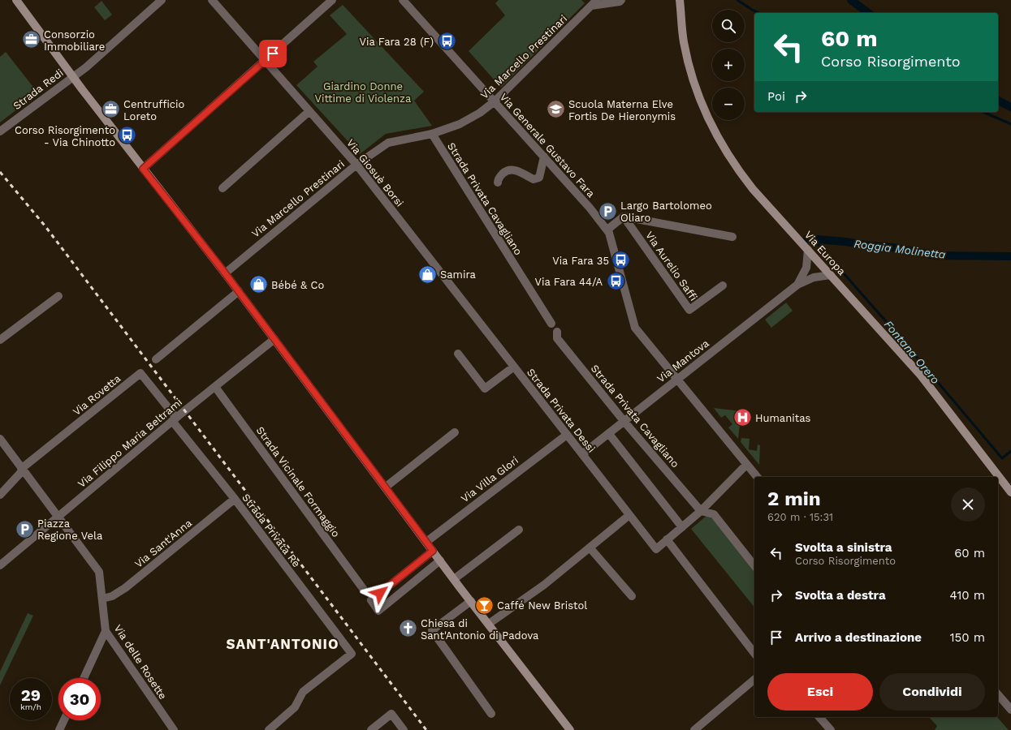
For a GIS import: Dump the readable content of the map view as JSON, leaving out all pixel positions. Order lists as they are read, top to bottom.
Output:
{
  "streets": {
    "main road": ["Via Europa"],
    "street": [
      "Via Marcello Prestinari",
      "Strada Redi",
      "Via Generale Gustavo Fara",
      "Via Giosuè Borsi",
      "Strada Privata Cavagliano",
      "Via Aurelio Saffi",
      "Via Mantova",
      "Via Rovetta",
      "Strada Privata Dessì",
      "Via Filippo Maria Beltrami",
      "Via Villa Glori",
      "Strada Vicinale Formaggio",
      "Strada Privata Re",
      "Via Sant'Anna",
      "Via delle Rosette"
    ]
  },
  "crossings": [
    ["Via Marcello Prestinari", "Via Generale Gustavo Fara"],
    ["Via Marcello Prestinari", "Via Giosuè Borsi"],
    ["Via Marcello Prestinari", "Strada Privata Cavagliano"],
    ["Via Generale Gustavo Fara", "Via Mantova"],
    ["Via Giosuè Borsi", "Strada Privata Dessì"],
    ["Strada Privata Cavagliano", "Via Mantova"],
    ["Via Europa", "Via Mantova"],
    ["Via Mantova", "Strada Privata Dessì"],
    ["Via Rovetta", "Via Filippo Maria Beltrami"],
    ["Via Rovetta", "Strada Privata Re"],
    ["Via Rovetta", "Via delle Rosette"],
    ["Strada Privata Dessì", "Via Villa Glori"],
    ["Via Filippo Maria Beltrami", "Strada Vicinale Formaggio"],
    ["Via Filippo Maria Beltrami", "Strada Privata Re"],
    ["Via Filippo Maria Beltrami", "Via delle Rosette"],
    ["Strada Privata Re", "Via Sant'Anna"],
    ["Via Sant'Anna", "Via delle Rosette"]
  ],
  "districts": ["SANT'ANTONIO"],
  "water": ["Roggia Molinetta", "Fontana Orero"],
  "parks": ["Giardino Donne Vittime di Violenza"],
  "places": {
    "office": ["Consorzio Immobiliare", "Centrufficio Loreto"],
    "bus stop": [
      "Via Fara 28 (F)",
      "Corso Risorgimento - Via Chinotto",
      "Via Fara 35",
      "Via Fara 44/A"
    ],
    "school or university": ["Scuola Materna Elve Fortis De Hieronymis"],
    "parking": ["Largo Bartolomeo Oliaro", "Piazza Regione Vela"],
    "shop": ["Samira", "Bébé & Co"],
    "hospital": ["Humanitas"],
    "bar": ["Caffé New Bristol"],
    "church": ["Chiesa di Sant'Antonio di Padova"]
  },
  "page": {
    "map_buttons": ["+", "−"],
    "turn": ["60 m", "Corso Risorgimento"],
    "then": "Poi",
    "heading": ["2 min", "620 m · 15:31"],
    "list": [
      {
        "name": "Svolta a sinistra",
        "note": "Corso Risorgimento",
        "value": "60 m"
      },
      {
        "name": "Svolta a destra",
        "value": "410 m"
      },
      {
        "name": "Arrivo a destinazione",
        "value": "150 m"
      }
    ],
    "buttons": ["Esci", "Condividi"],
    "speed": "29 km/h",
    "limit": "30"
  }
}
